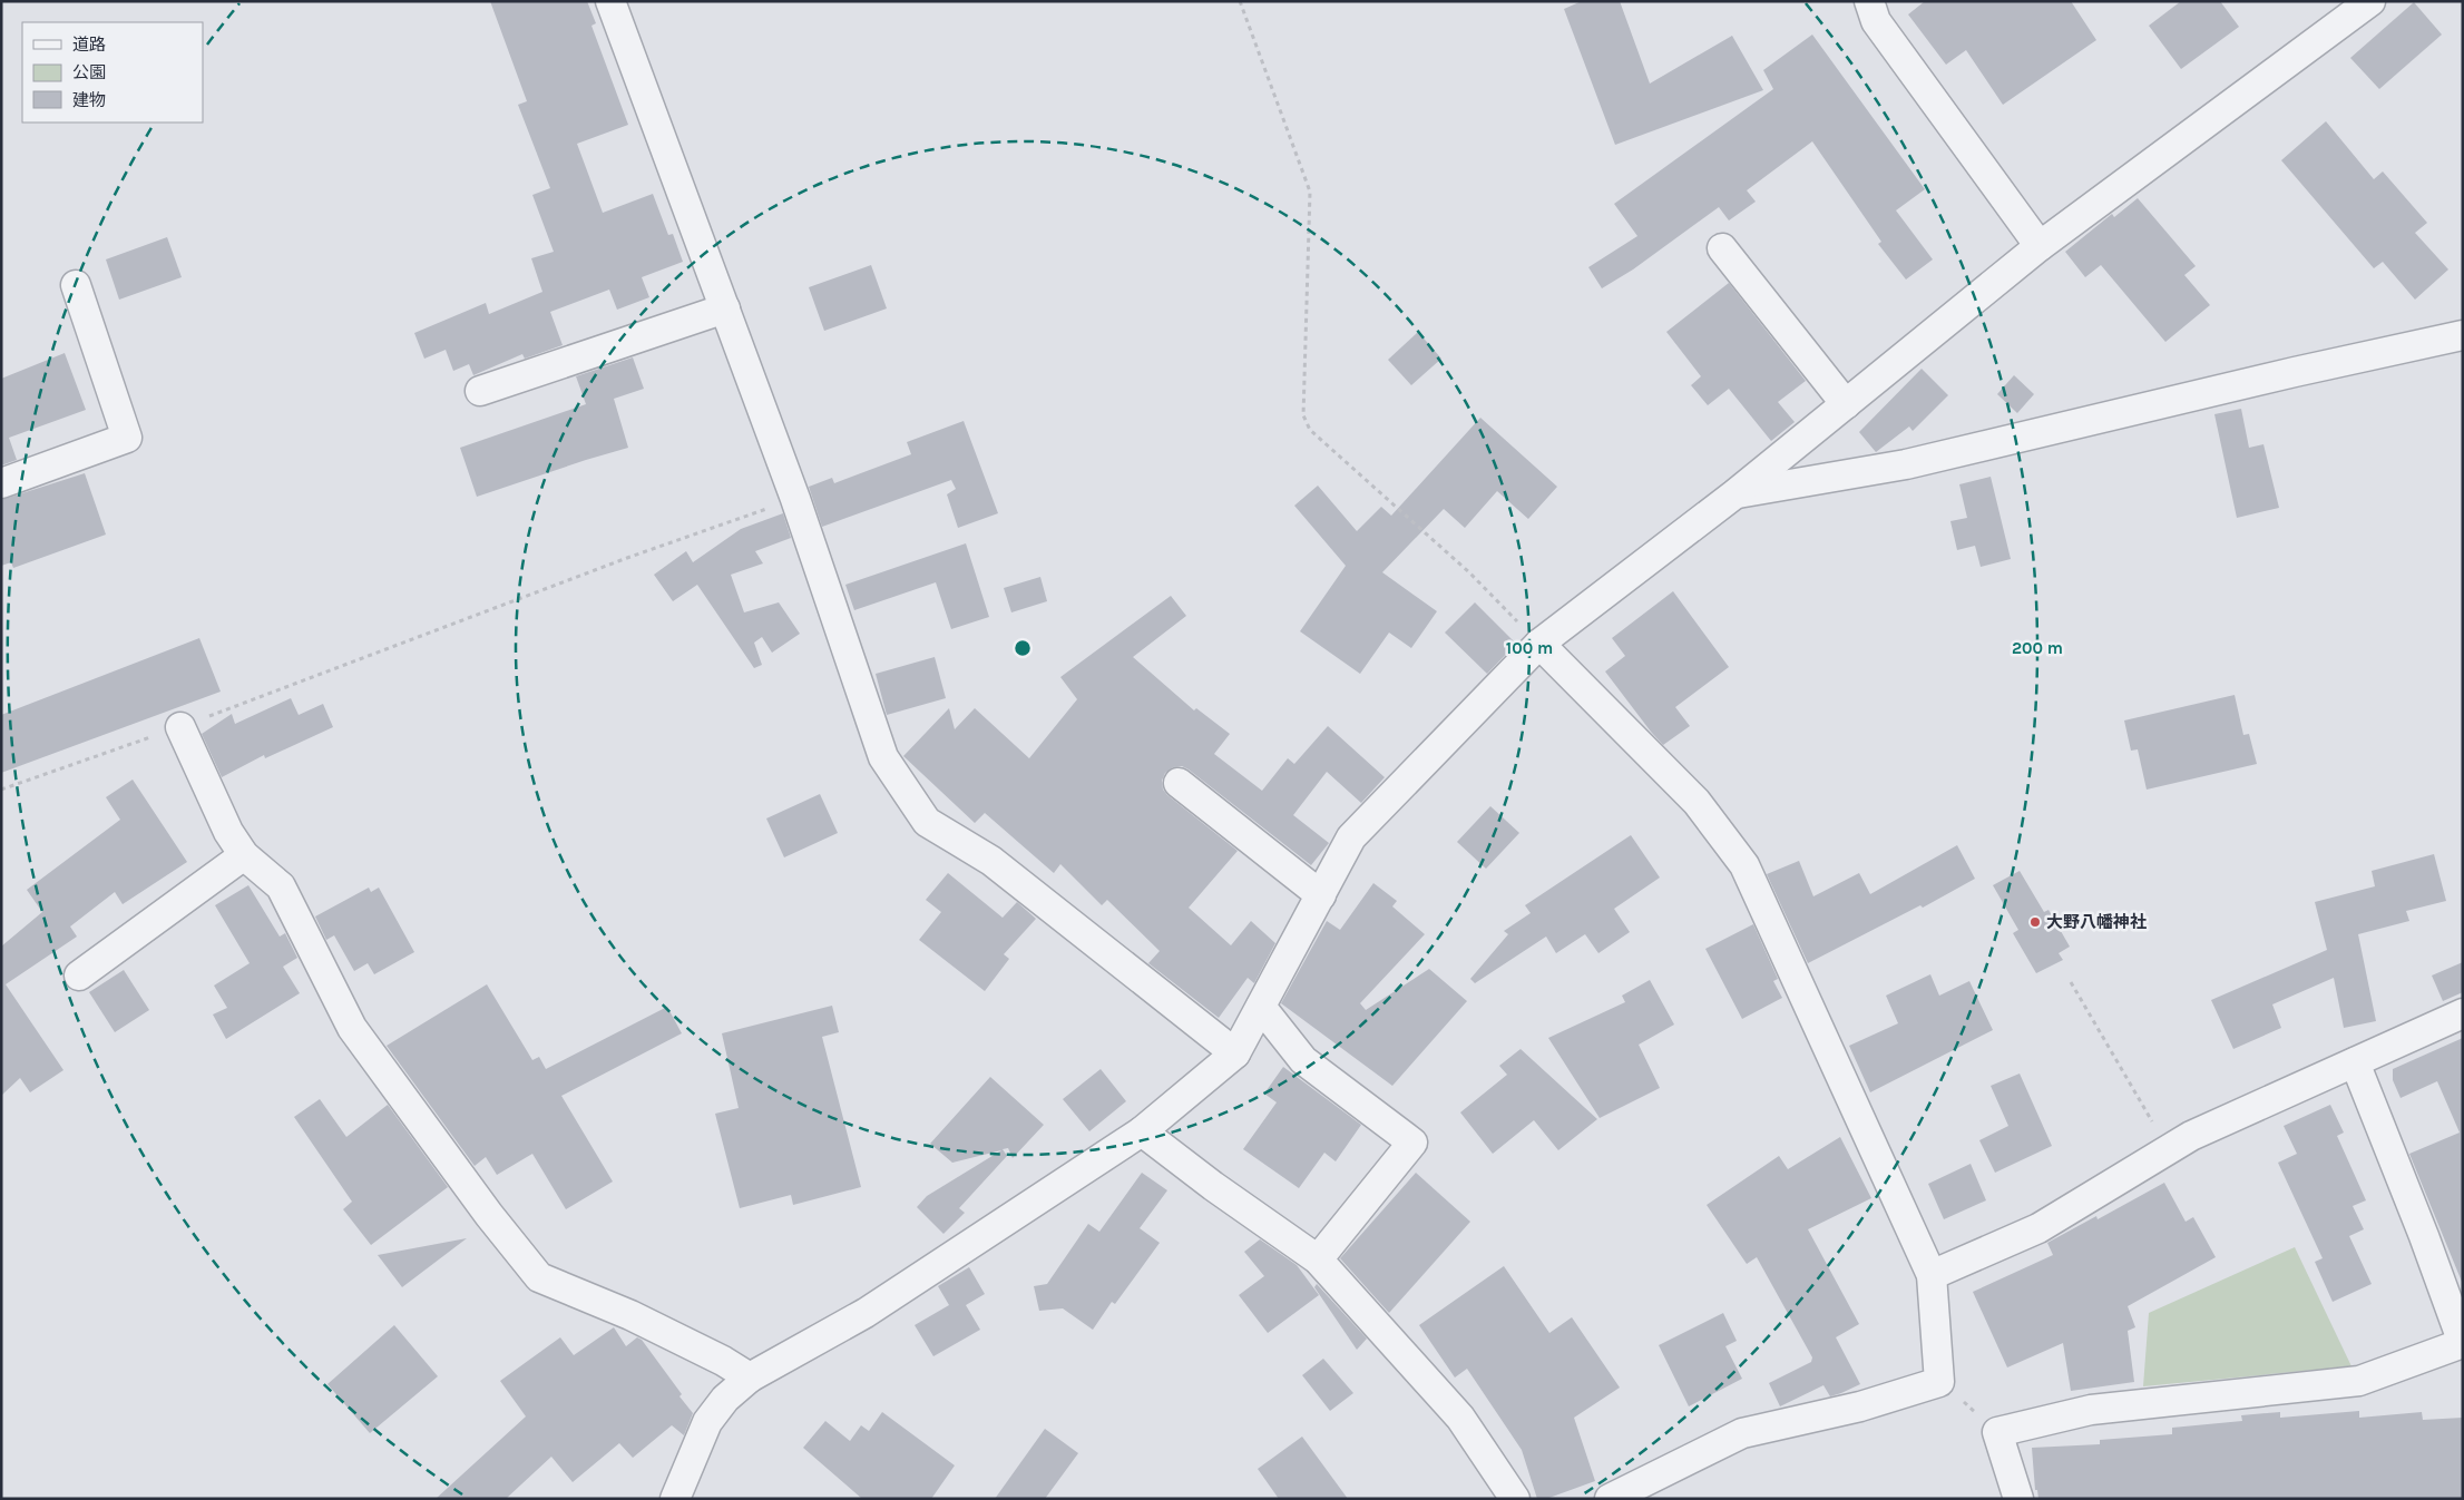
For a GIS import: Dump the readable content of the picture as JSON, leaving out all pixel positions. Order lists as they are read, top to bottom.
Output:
{
  "places": ["大野八幡神社"],
  "legend": ["道路", "公園", "建物"],
  "rings": ["100 m", "200 m"]
}
